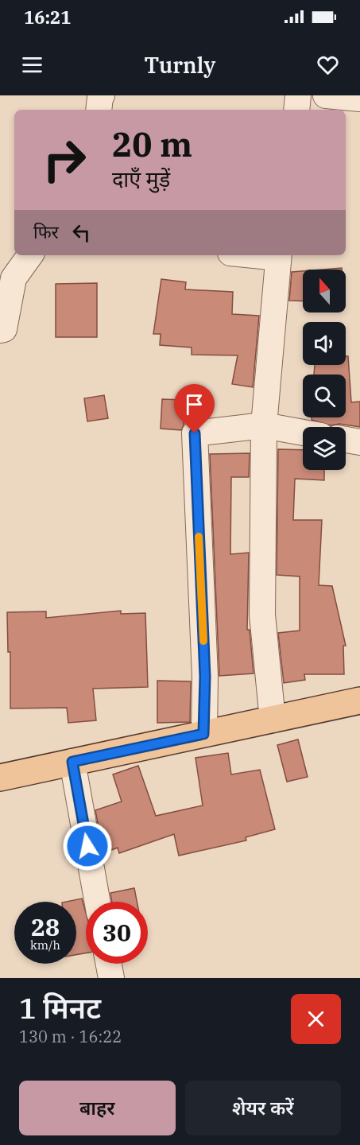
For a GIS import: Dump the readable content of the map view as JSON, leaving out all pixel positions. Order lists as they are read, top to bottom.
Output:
{
  "north": "top",
  "page": {
    "status": "16:21",
    "header": "Turnly",
    "turn": ["20 m", "दाएँ मुड़ें"],
    "then": "फिर",
    "speed": "28 km/h",
    "limit": "30",
    "heading": ["1 मिनट", "130 m · 16:22"],
    "buttons": ["बाहर", "शेयर करें"]
  }
}
